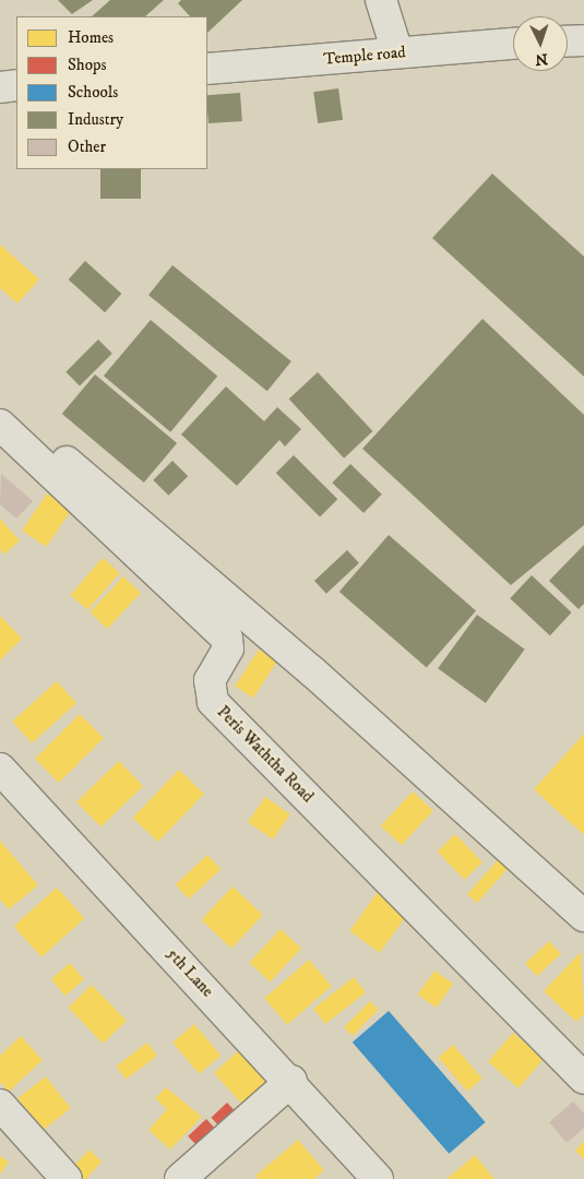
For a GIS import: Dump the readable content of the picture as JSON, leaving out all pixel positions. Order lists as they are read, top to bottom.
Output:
{
  "streets": {
    "street": ["Temple road", "Peris Waththa Road", "5th Lane"]
  },
  "legend": [
    "Homes",
    "Shops",
    "Schools",
    "Industry",
    "Other"
  ],
  "north": "bottom"
}
